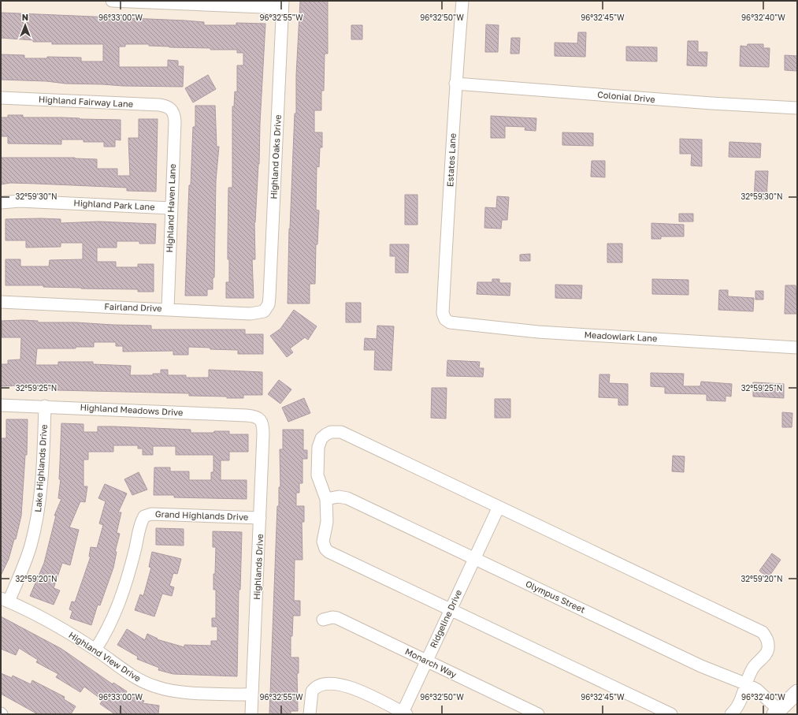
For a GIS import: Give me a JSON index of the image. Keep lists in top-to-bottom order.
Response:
{
  "streets": {
    "street": [
      "Colonial Drive",
      "Highland Fairway Lane",
      "Highland Oaks Drive",
      "Estates Lane",
      "Highland Park Lane",
      "Highland Haven Lane",
      "Fairland Drive",
      "Meadowlark Lane",
      "Highland Meadows Drive",
      "Lake Highlands Drive",
      "Grand Highlands Drive",
      "Highlands Drive",
      "Olympus Street",
      "Ridgeline Drive",
      "Highland View Drive",
      "Monarch Way"
    ]
  },
  "crossings": [
    ["Colonial Drive", "Estates Lane"],
    ["Highland Fairway Lane", "Highland Haven Lane"],
    ["Highland Oaks Drive", "Fairland Drive"],
    ["Estates Lane", "Meadowlark Lane"],
    ["Highland Park Lane", "Highland Haven Lane"],
    ["Highland Haven Lane", "Fairland Drive"],
    ["Highland Meadows Drive", "Lake Highlands Drive"],
    ["Highland Meadows Drive", "Highlands Drive"],
    ["Lake Highlands Drive", "Highland View Drive"],
    ["Grand Highlands Drive", "Highlands Drive"],
    ["Grand Highlands Drive", "Highland View Drive"],
    ["Highlands Drive", "Highland View Drive"],
    ["Olympus Street", "Ridgeline Drive"],
    ["Ridgeline Drive", "Monarch Way"]
  ],
  "north": "top",
  "coordinates": [
    "96°33'00\"W",
    "96°32'55\"W",
    "96°32'50\"W",
    "96°32'45\"W",
    "96°32'40\"W",
    "32°59'30\"N",
    "32°59'25\"N",
    "32°59'20\"N"
  ]
}
